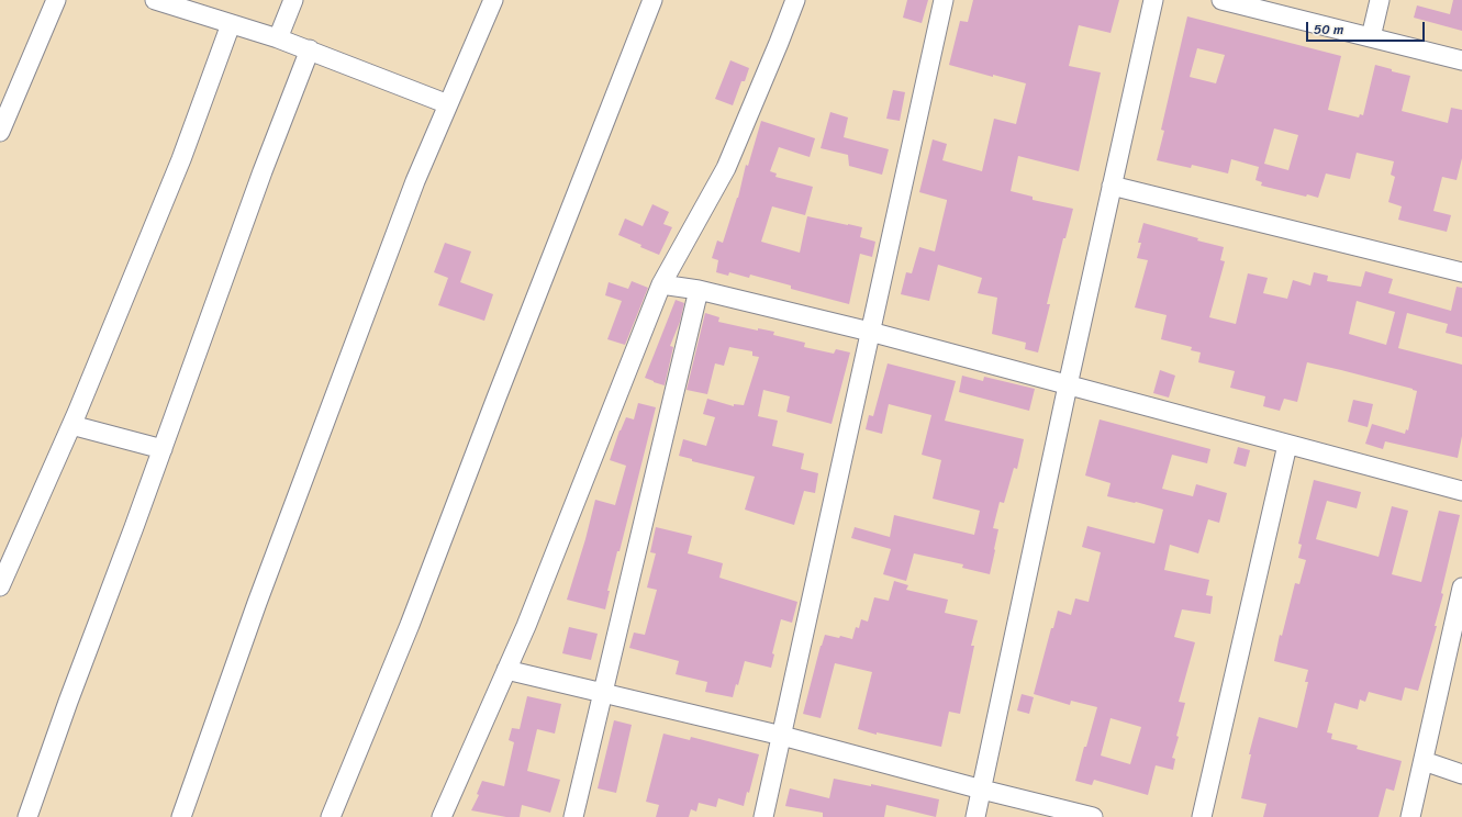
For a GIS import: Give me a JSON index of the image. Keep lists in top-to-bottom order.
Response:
{
  "scale_bar": "50 m"
}
